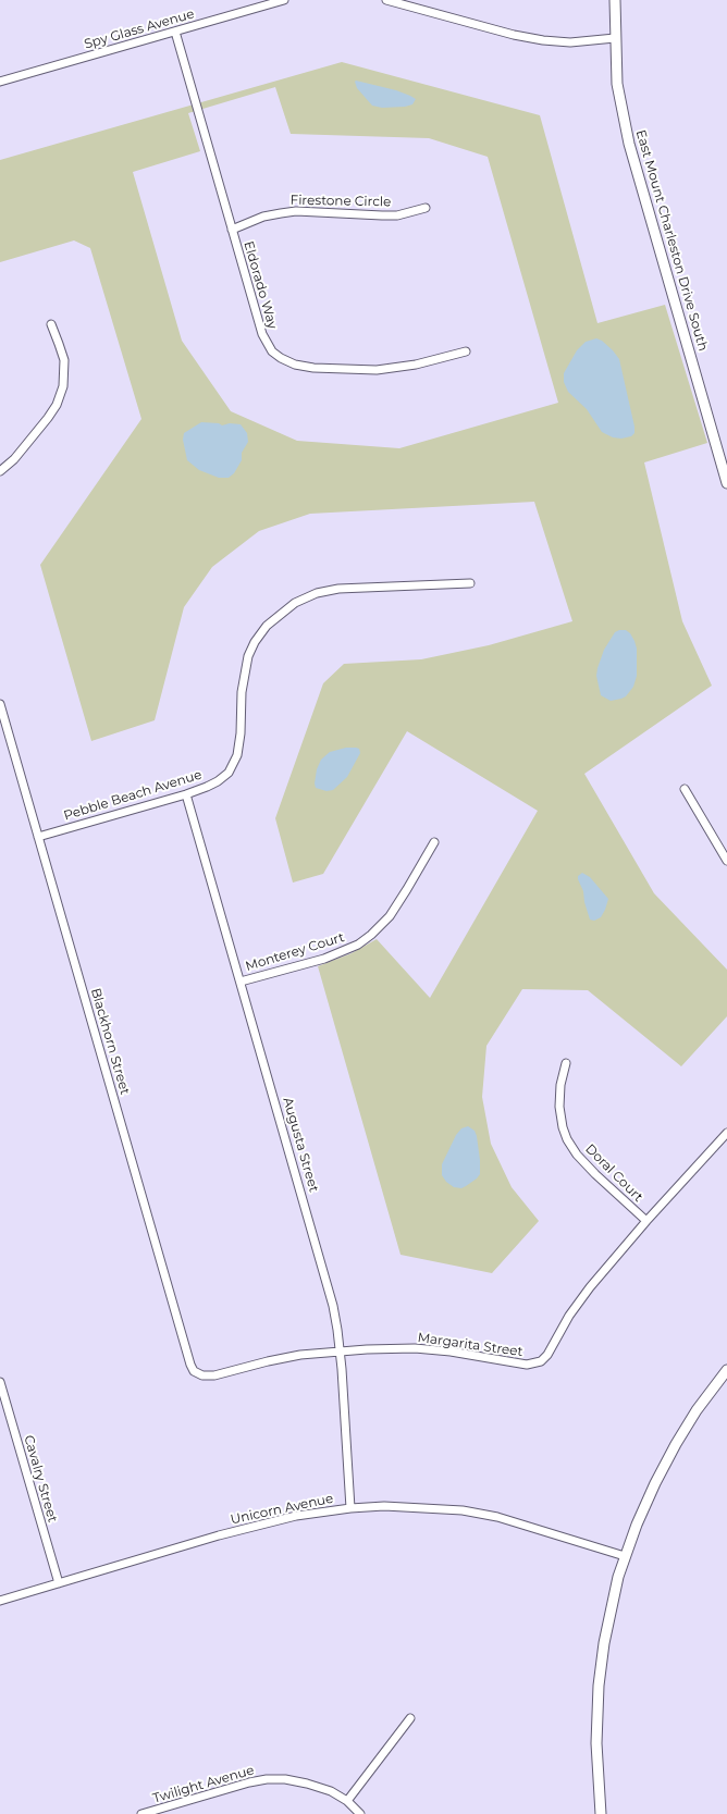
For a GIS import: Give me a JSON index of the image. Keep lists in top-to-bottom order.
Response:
{
  "streets": {
    "street": [
      "Spy Glass Avenue",
      "Firestone Circle",
      "East Mount Charleston Drive South",
      "Eldorado Way",
      "Pebble Beach Avenue",
      "Monterey Court",
      "Blackhorn Street",
      "Augusta Street",
      "Doral Court",
      "Margarita Street",
      "Cavalry Street",
      "Unicorn Avenue",
      "Twilight Avenue"
    ]
  },
  "crossings": [
    ["Spy Glass Avenue", "Eldorado Way"],
    ["Firestone Circle", "Eldorado Way"],
    ["Pebble Beach Avenue", "Blackhorn Street"],
    ["Pebble Beach Avenue", "Augusta Street"],
    ["Monterey Court", "Augusta Street"],
    ["Blackhorn Street", "Margarita Street"],
    ["Augusta Street", "Margarita Street"],
    ["Augusta Street", "Unicorn Avenue"],
    ["Doral Court", "Margarita Street"],
    ["Cavalry Street", "Unicorn Avenue"]
  ]
}
